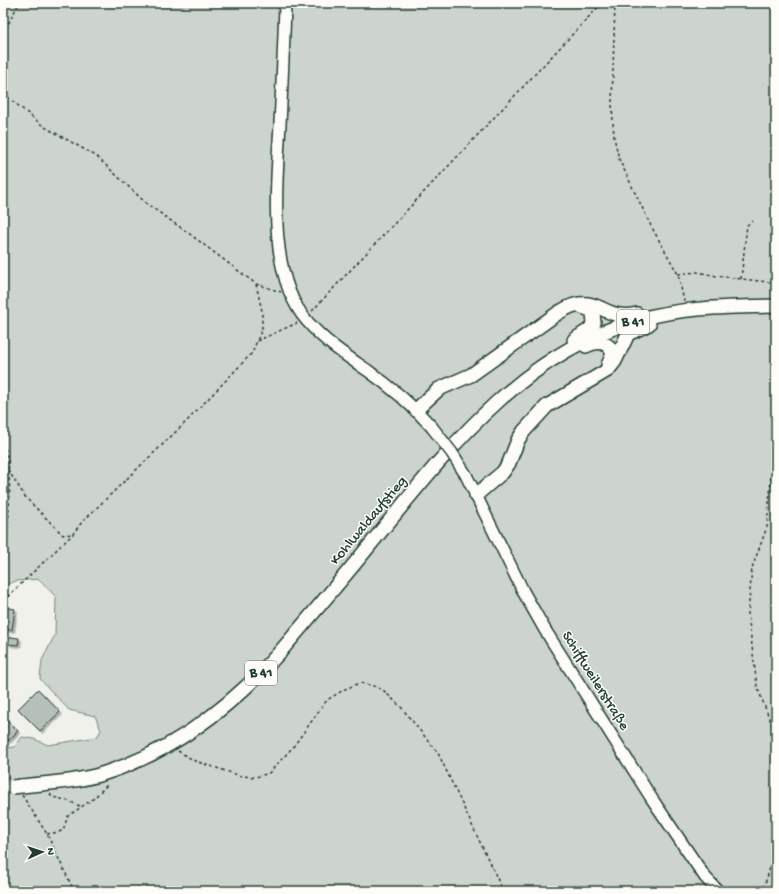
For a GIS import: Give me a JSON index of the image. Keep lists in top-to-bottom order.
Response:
{
  "streets": {
    "main road": ["B 41", "Kohlwaldaufstieg"],
    "street": ["Schiffweilerstraße"]
  },
  "north": "right"
}
